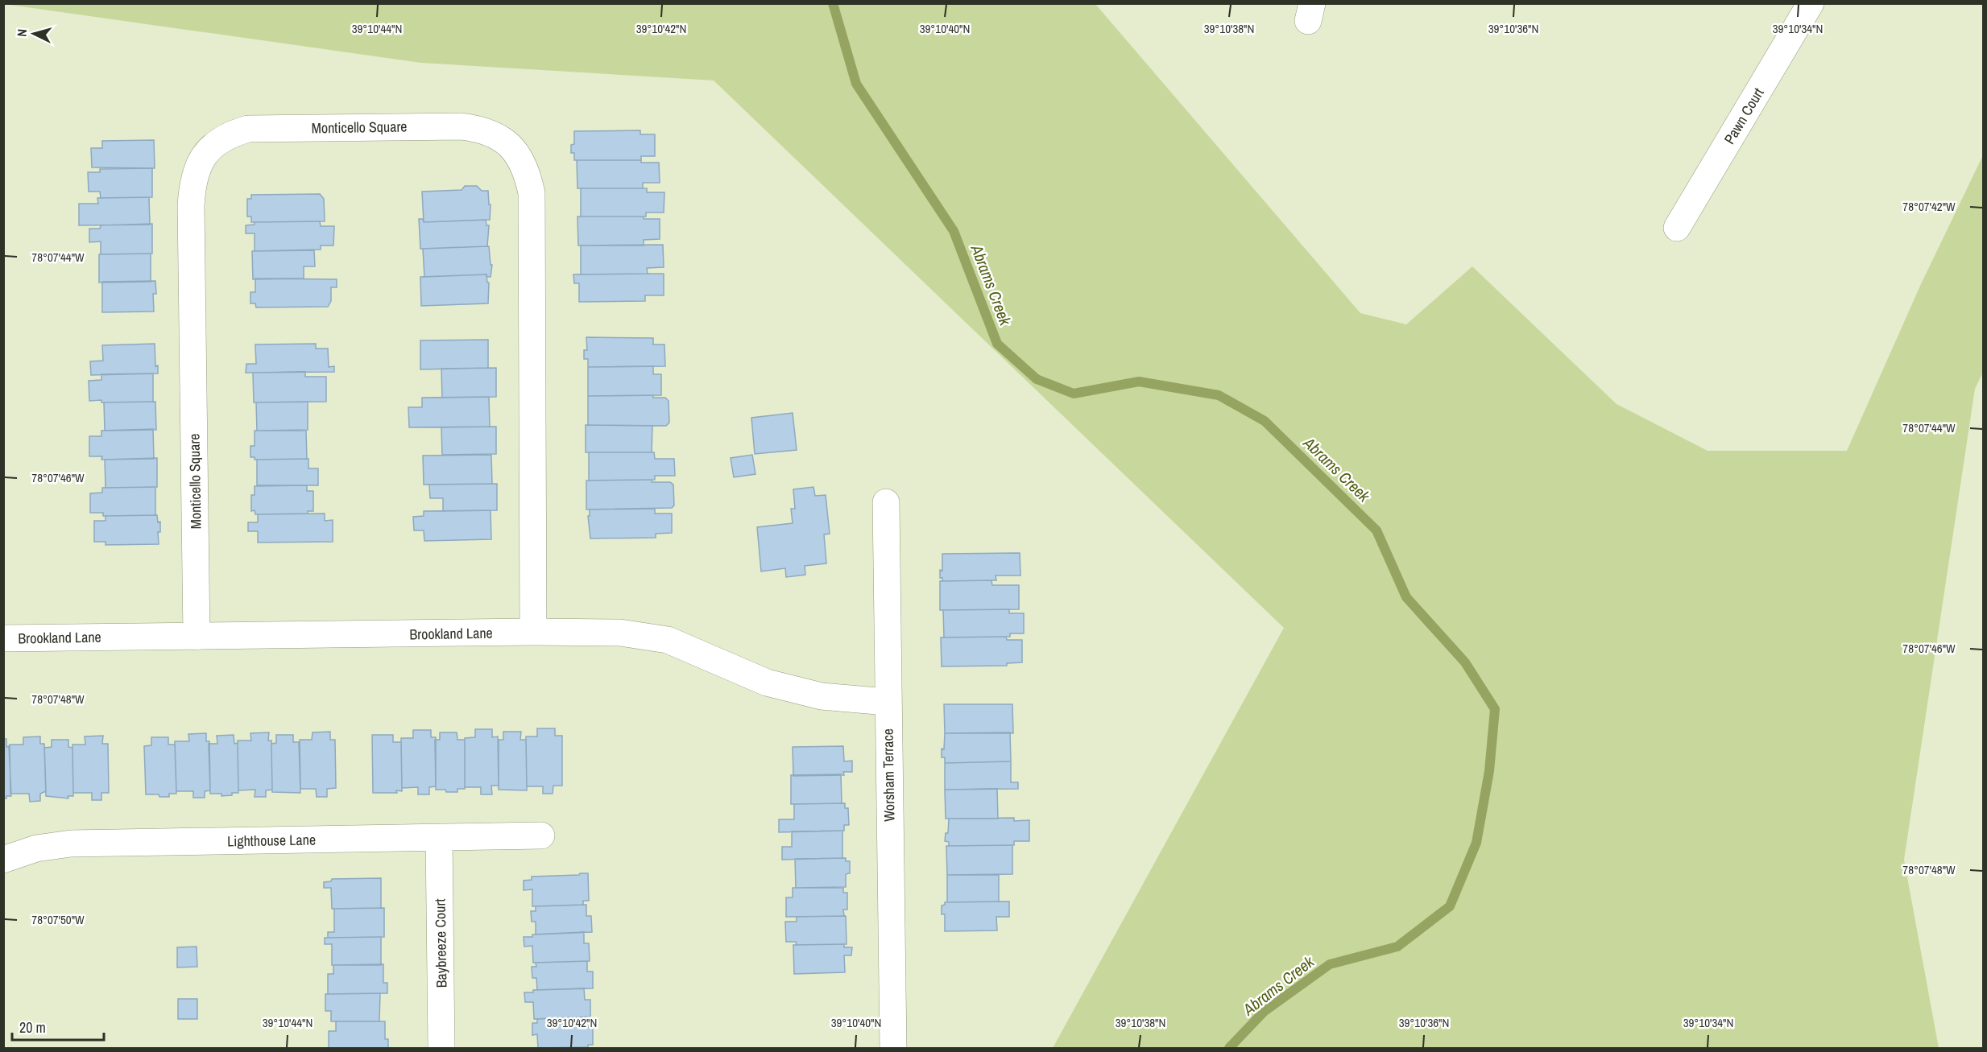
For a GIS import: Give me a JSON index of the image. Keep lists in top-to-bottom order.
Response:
{
  "streets": {
    "street": [
      "Pawn Court",
      "Monticello Square",
      "Brookland Lane",
      "Worsham Terrace",
      "Lighthouse Lane",
      "Baybreeze Court"
    ]
  },
  "crossings": [
    ["Monticello Square", "Brookland Lane"],
    ["Brookland Lane", "Worsham Terrace"],
    ["Lighthouse Lane", "Baybreeze Court"]
  ],
  "water": ["Abrams Creek"],
  "scale_bar": "20 m",
  "north": "left",
  "coordinates": [
    "39°10'44\"N",
    "39°10'42\"N",
    "39°10'40\"N",
    "39°10'38\"N",
    "39°10'36\"N",
    "39°10'34\"N",
    "78°07'42\"W",
    "78°07'44\"W",
    "78°07'46\"W",
    "78°07'48\"W",
    "78°07'50\"W"
  ]
}
